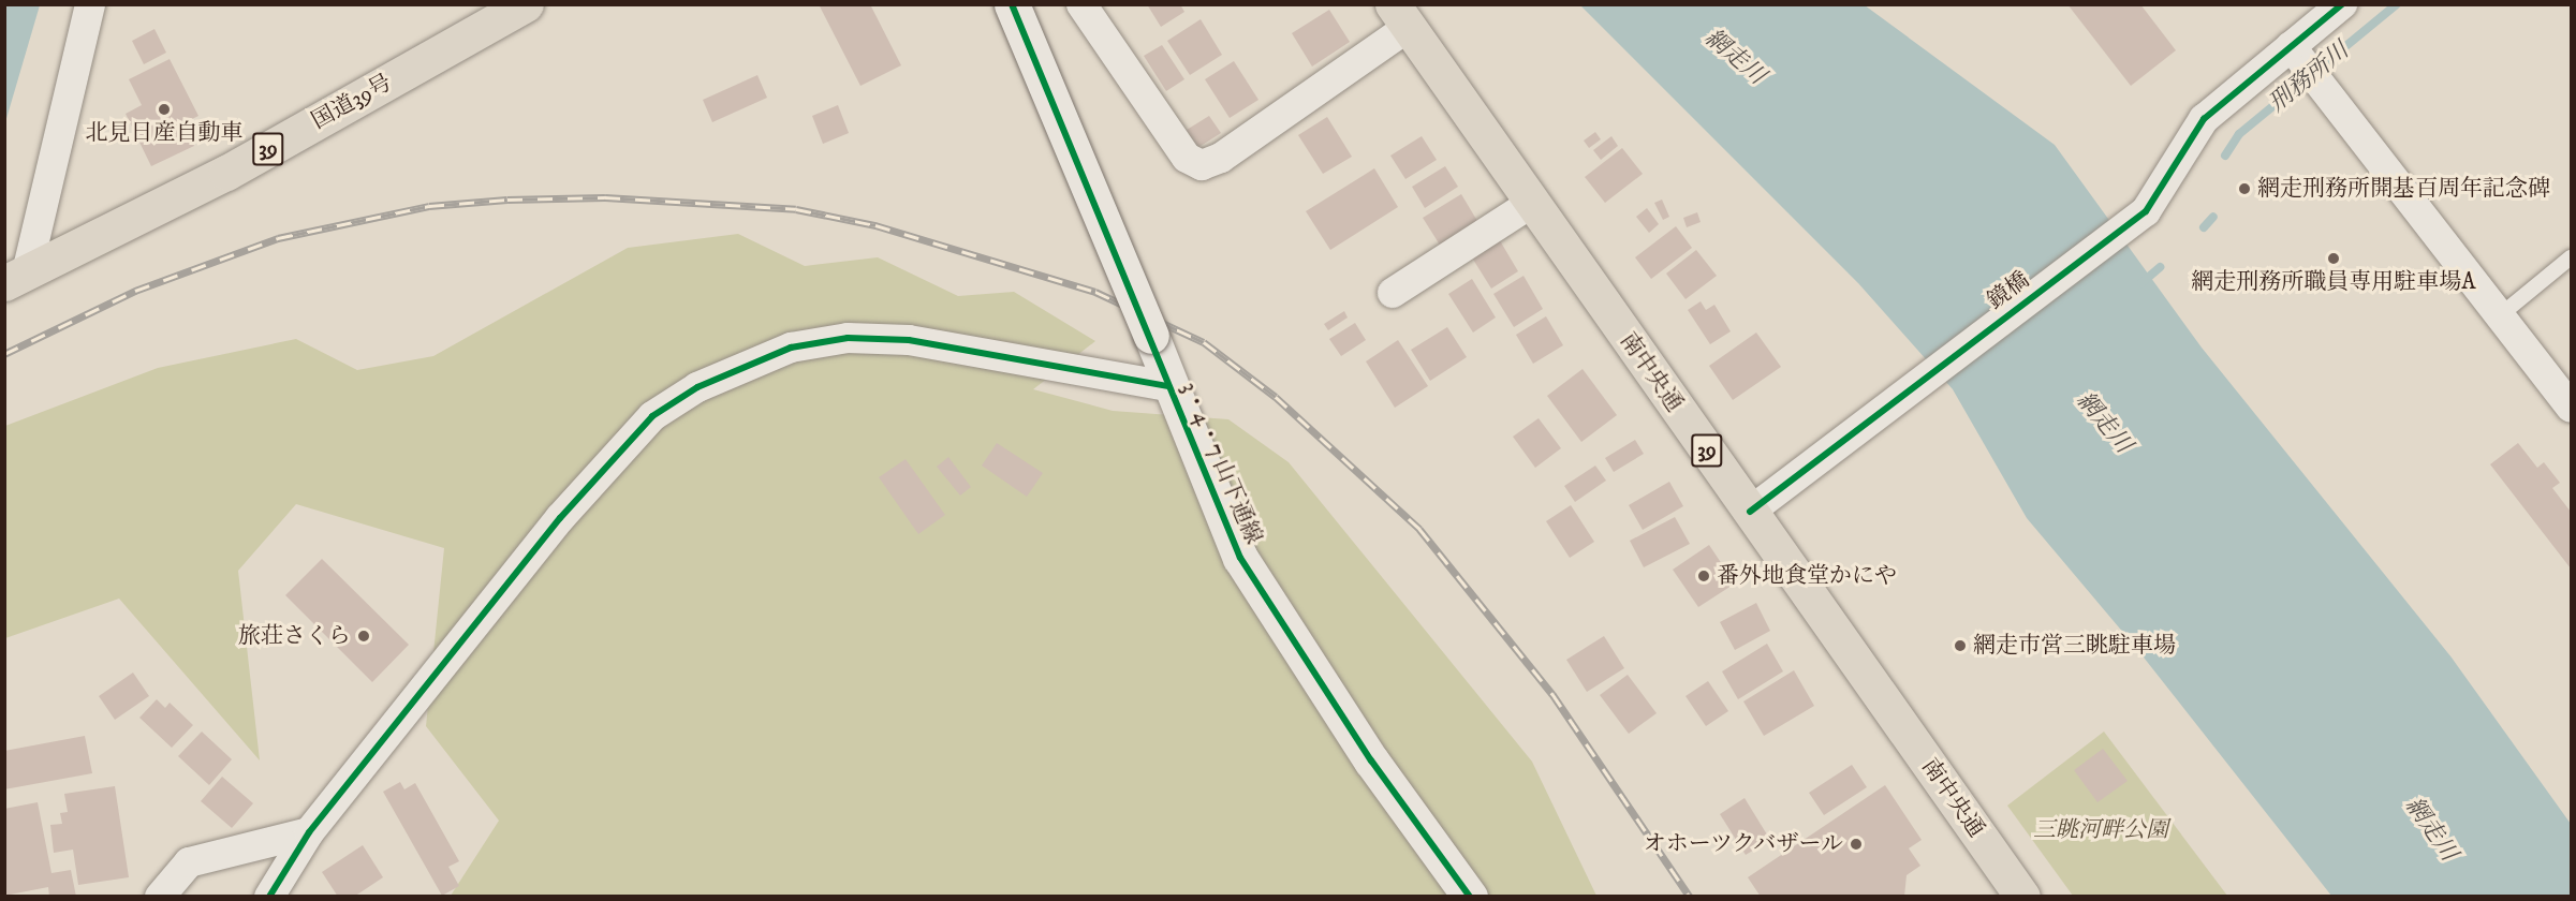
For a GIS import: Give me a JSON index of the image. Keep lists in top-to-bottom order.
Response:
{
  "streets": {
    "highway": ["国道39号", "39", "南中央通"],
    "street": ["鏡橋", "3・4・7 山下通線"]
  },
  "crossings": [
    ["鏡橋", "南中央通"]
  ],
  "water": ["網走川", "刑務所川"],
  "parks": ["三眺河畔公園"],
  "places": [
    "北見日産自動車",
    "網走刑務所開基百周年記念碑",
    "網走刑務所職員専用駐車場A",
    "番外地食堂かにや",
    "旅荘さくら",
    "網走市営三眺駐車場",
    "オホーツクバザール"
  ]
}
